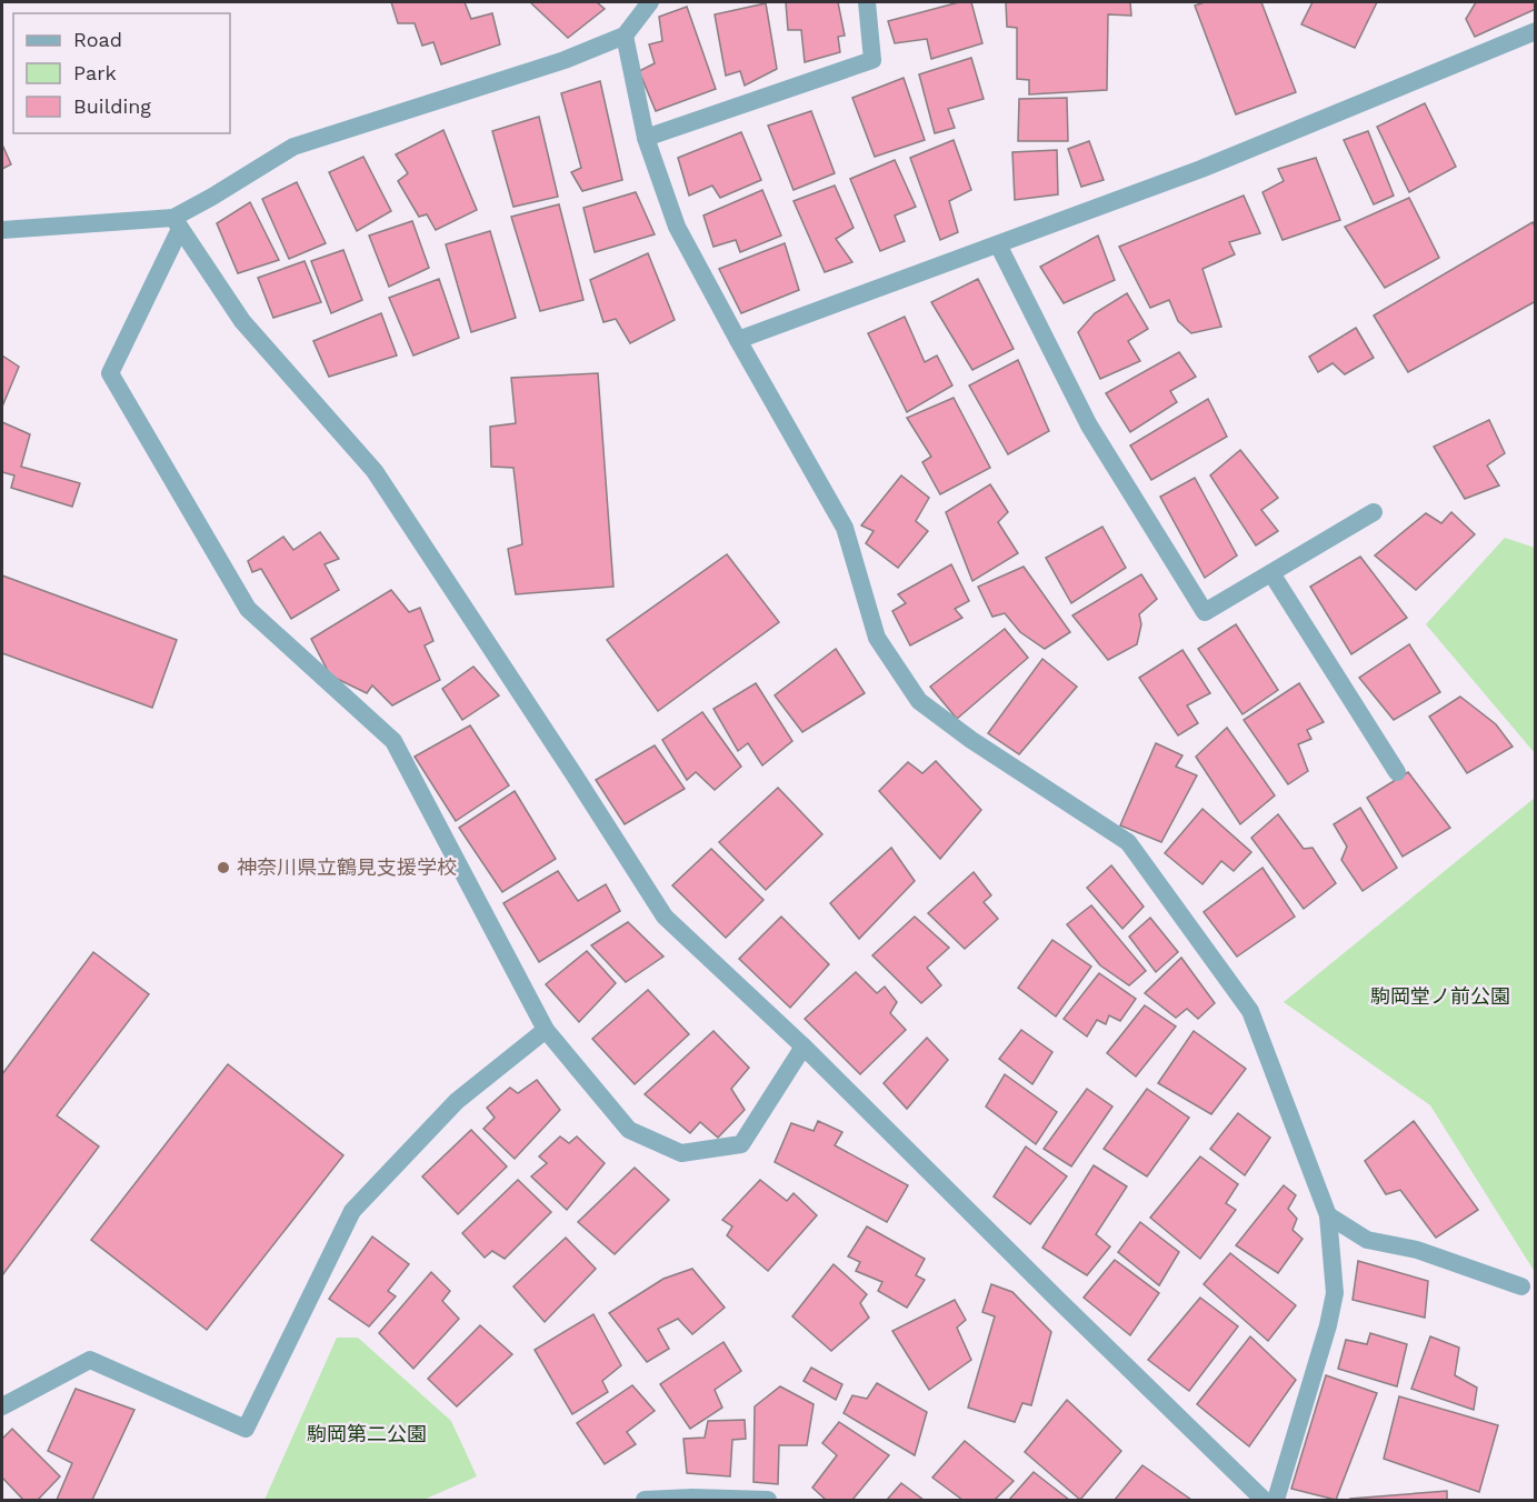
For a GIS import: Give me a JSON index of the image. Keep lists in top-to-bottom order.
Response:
{
  "parks": ["駒岡堂ノ前公園", "駒岡第二公園"],
  "places": ["神奈川県立鶴見支援学校"],
  "legend": ["Road", "Park", "Building"]
}
